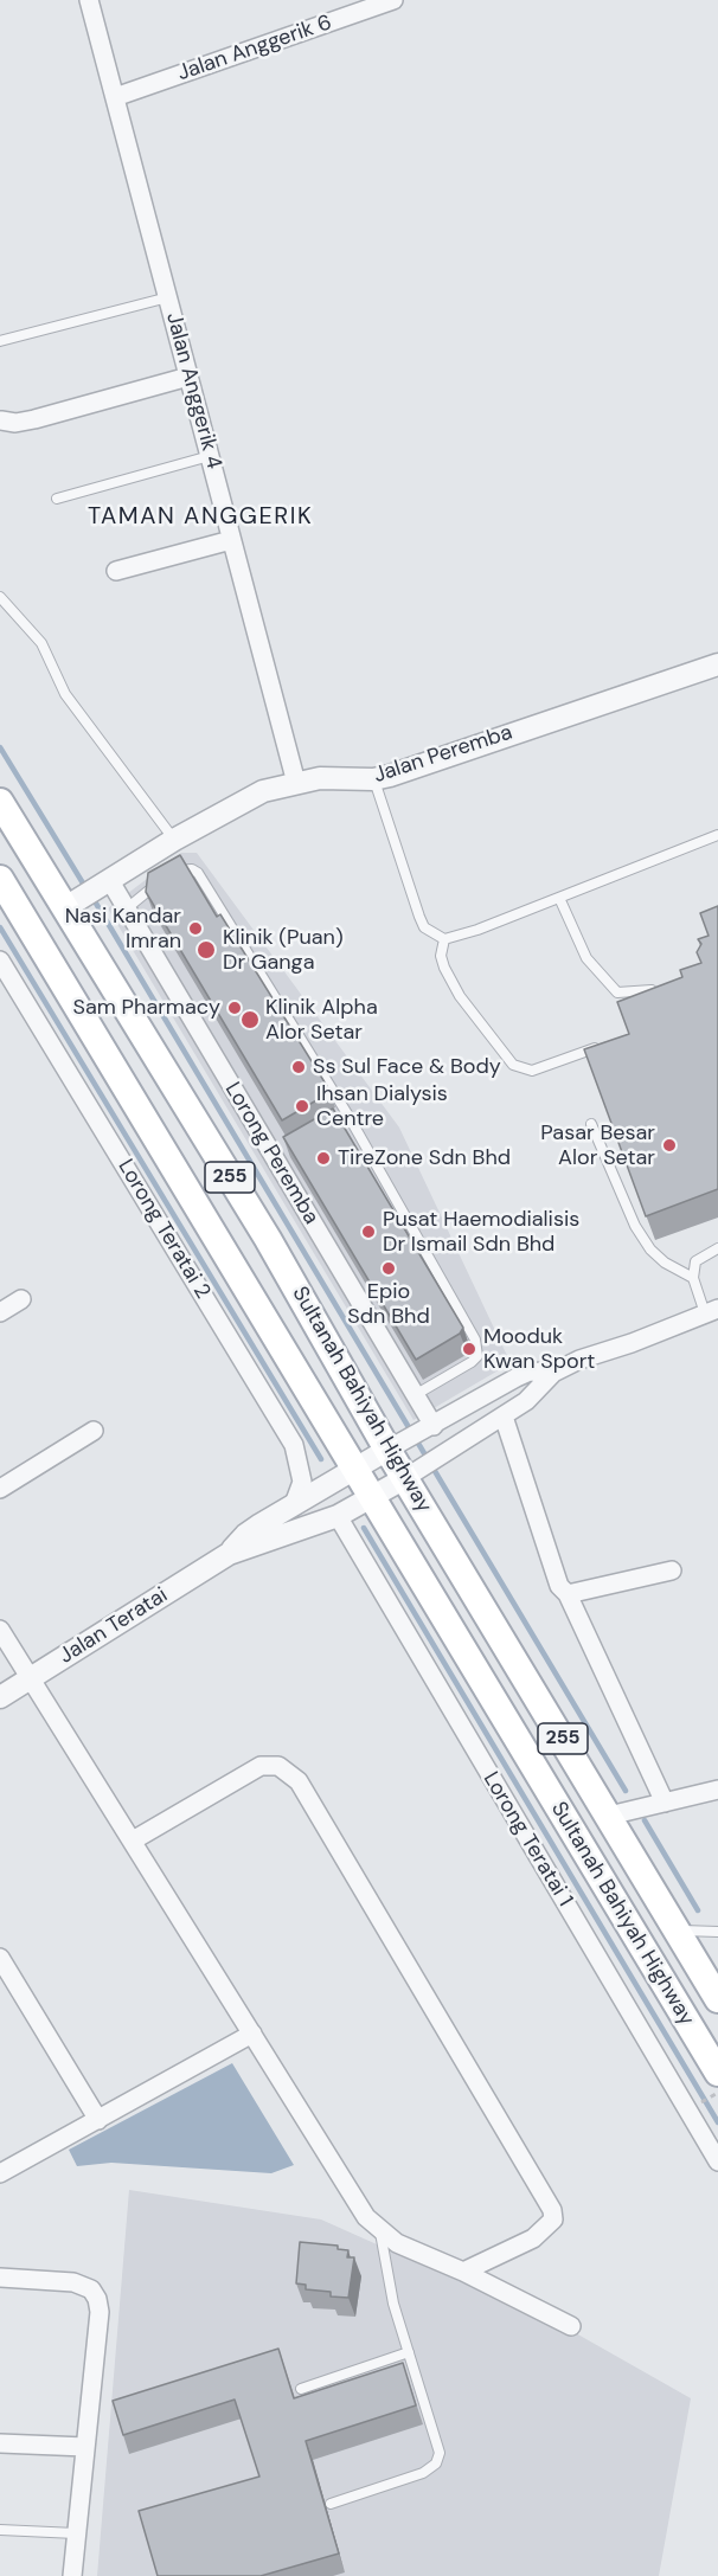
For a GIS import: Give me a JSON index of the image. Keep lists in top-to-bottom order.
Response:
{
  "streets": {
    "main road": ["255", "Sultanah Bahiyah Highway"],
    "street": [
      "Jalan Anggerik 6",
      "Jalan Anggerik 4",
      "Jalan Peremba",
      "Lorong Peremba",
      "Lorong Teratai 2",
      "Jalan Teratai",
      "Lorong Teratai 1"
    ]
  },
  "crossings": [
    ["Jalan Anggerik 6", "Jalan Anggerik 4"],
    ["Jalan Anggerik 4", "Jalan Peremba"],
    ["Jalan Peremba", "Lorong Peremba"],
    ["Jalan Peremba", "Sultanah Bahiyah Highway"],
    ["Lorong Teratai 2", "Jalan Teratai"],
    ["Sultanah Bahiyah Highway", "Jalan Teratai"],
    ["Jalan Teratai", "Lorong Teratai 1"]
  ],
  "districts": ["TAMAN ANGGERIK"],
  "places": [
    "Nasi Kandar Imran",
    "Klinik (Puan) Dr Ganga",
    "Sam Pharmacy",
    "Klinik Alpha Alor Setar",
    "Ss Sul Face & Body",
    "Ihsan Dialysis Centre",
    "Pasar Besar Alor Setar",
    "TireZone Sdn Bhd",
    "Pusat Haemodialisis Dr Ismail Sdn Bhd",
    "Epio Sdn Bhd",
    "Mooduk Kwan Sport"
  ]
}
